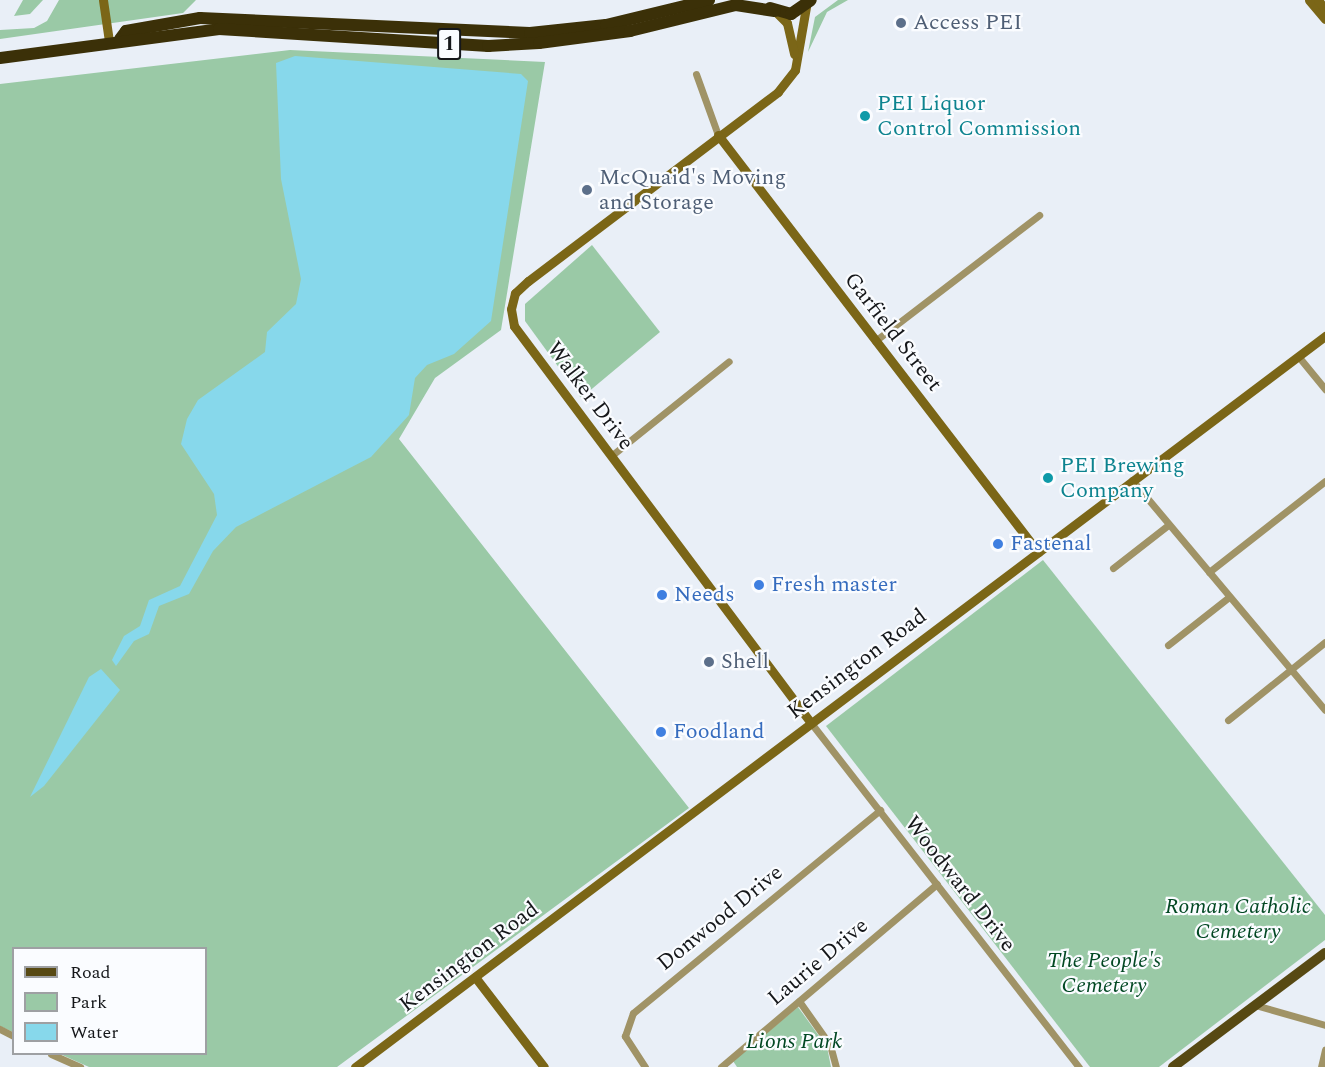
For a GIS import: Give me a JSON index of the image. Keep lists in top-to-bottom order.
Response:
{
  "streets": {
    "highway": ["1"],
    "street": [
      "Garfield Street",
      "Walker Drive",
      "Kensington Road",
      "Woodward Drive",
      "Donwood Drive",
      "Laurie Drive"
    ]
  },
  "crossings": [
    ["Garfield Street", "Walker Drive"],
    ["Garfield Street", "Kensington Road"],
    ["Walker Drive", "Kensington Road"],
    ["Walker Drive", "Woodward Drive"],
    ["Kensington Road", "Woodward Drive"],
    ["Woodward Drive", "Donwood Drive"],
    ["Woodward Drive", "Laurie Drive"]
  ],
  "parks": ["Roman Catholic Cemetery", "The People's Cemetery", "Lions Park"],
  "places": [
    "Access PEI",
    "PEI Liquor Control Commission",
    "McQuaid's Moving and Storage",
    "PEI Brewing Company",
    "Fastenal",
    "Fresh master",
    "Needs",
    "Shell",
    "Foodland"
  ],
  "legend": ["Road", "Park", "Water"]
}
